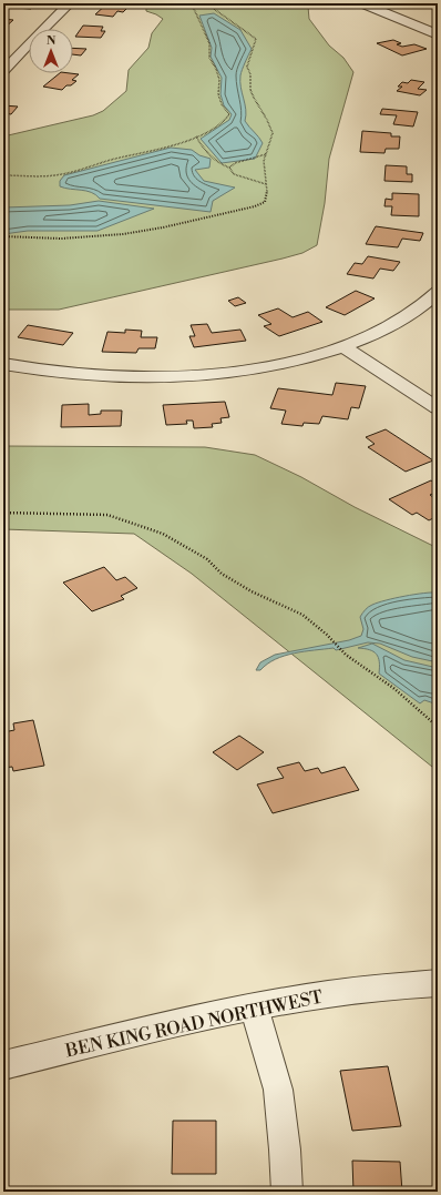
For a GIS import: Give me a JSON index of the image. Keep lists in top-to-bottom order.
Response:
{
  "streets": {
    "street": ["BEN KING ROAD NORTHWEST"]
  },
  "north": "top"
}
